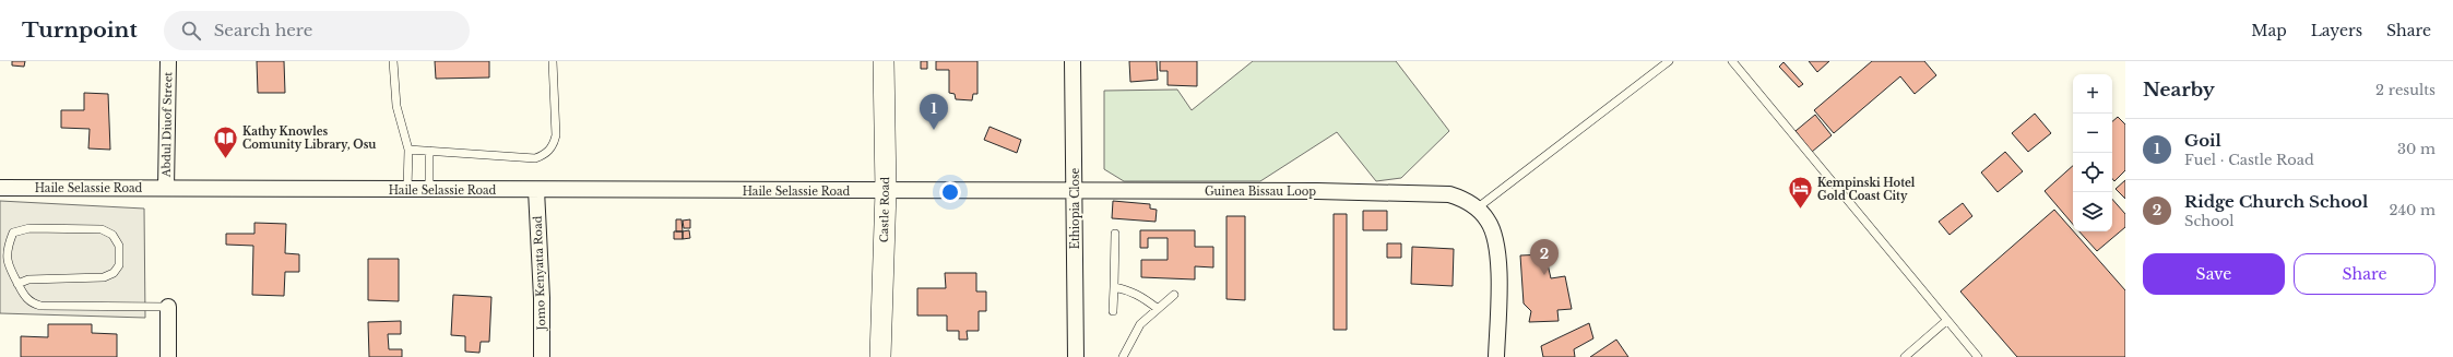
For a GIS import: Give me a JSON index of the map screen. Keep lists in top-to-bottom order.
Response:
{
  "streets": {
    "main road": ["Castle Road"],
    "street": [
      "Abdul Diuof Street",
      "Haile Selassie Road",
      "Guinea Bissau Loop",
      "Ethiopia Close",
      "Jomo Kenyatta Road"
    ]
  },
  "crossings": [
    ["Abdul Diuof Street", "Haile Selassie Road"],
    ["Haile Selassie Road", "Guinea Bissau Loop"],
    ["Haile Selassie Road", "Castle Road"],
    ["Haile Selassie Road", "Jomo Kenyatta Road"],
    ["Guinea Bissau Loop", "Ethiopia Close"],
    ["Guinea Bissau Loop", "Castle Road"]
  ],
  "places": {
    "library": ["Kathy Knowles Comunity Library, Osu"],
    "hotel": ["Kempinski Hotel Gold Coast City"]
  },
  "page": {
    "header": "Turnpoint",
    "search": "Search here",
    "nav": ["Map", "Layers", "Share"],
    "heading": ["Nearby", "2 results"],
    "map_buttons": ["+", "−"],
    "pins": ["1", "2"],
    "list": [
      {
        "mark": "1",
        "name": "Goil",
        "note": "Fuel · Castle Road",
        "value": "30 m"
      },
      {
        "mark": "2",
        "name": "Ridge Church School",
        "note": "School",
        "value": "240 m"
      }
    ],
    "buttons": ["Save", "Share"]
  }
}
